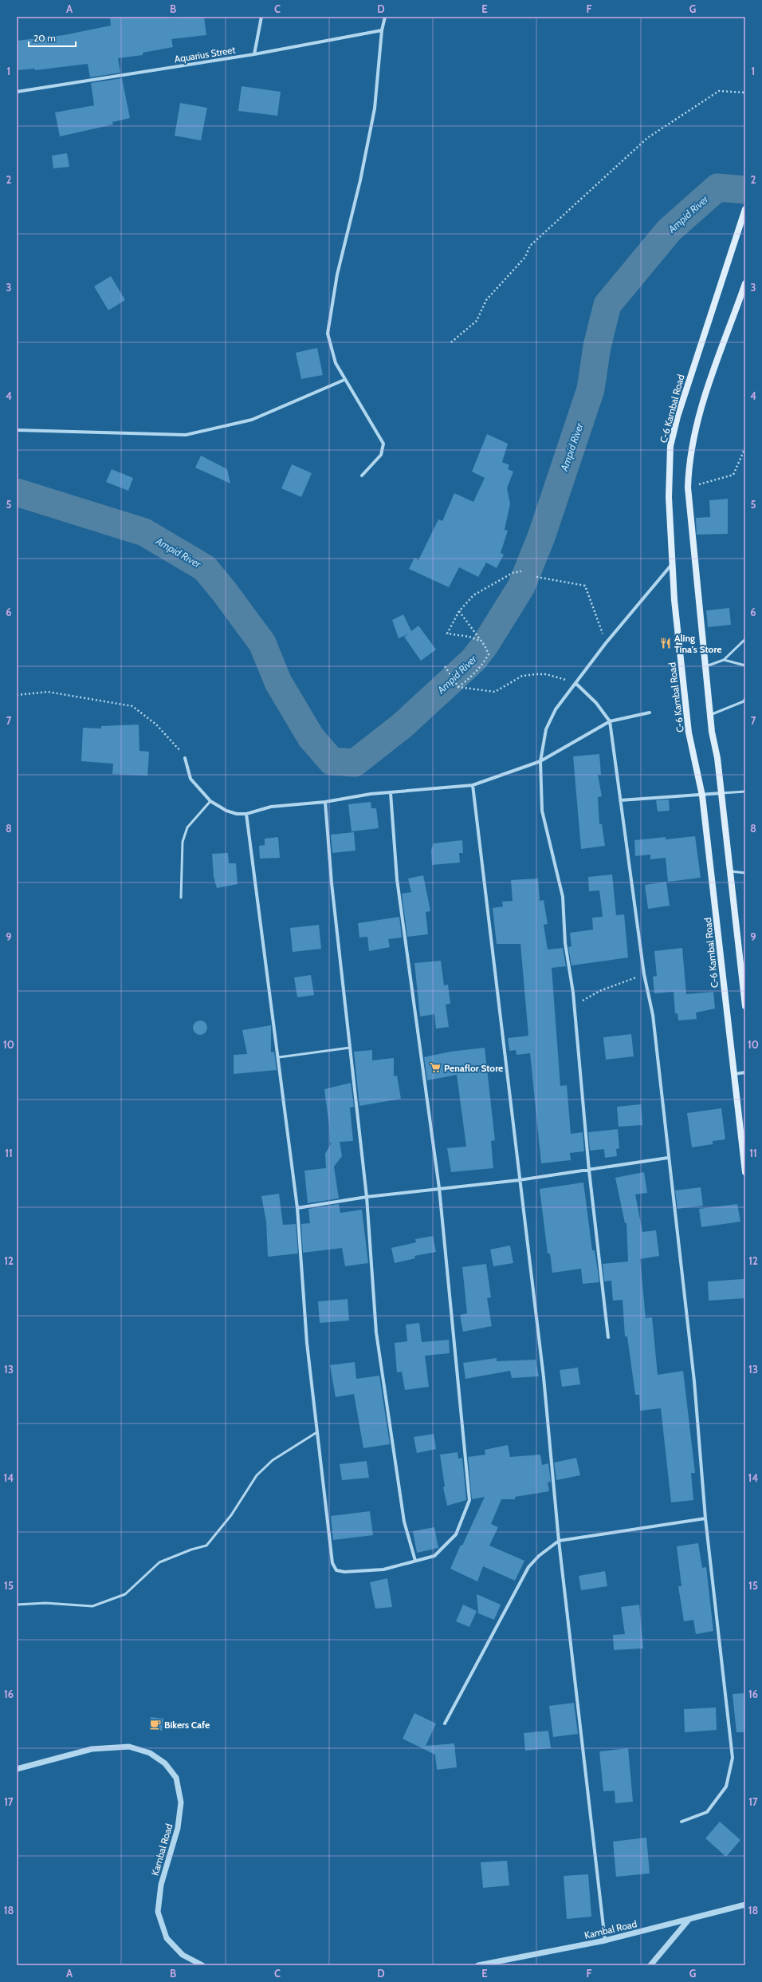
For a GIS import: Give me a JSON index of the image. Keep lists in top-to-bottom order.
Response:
{
  "streets": {
    "main road": ["C-6 Kambal Road"],
    "street": ["Aquarius Street", "Kambal Road"]
  },
  "water": ["Ampid River"],
  "places": {
    "restaurant": ["Aling Tina's Store"],
    "supermarket": ["Penaflor Store"],
    "cafe": ["Bikers Cafe"]
  },
  "scale_bar": "20 m",
  "grid": {
    "columns": [
      "A",
      "B",
      "C",
      "D",
      "E",
      "F",
      "G"
    ],
    "rows": [
      "1",
      "2",
      "3",
      "4",
      "5",
      "6",
      "7",
      "8",
      "9",
      "10",
      "11",
      "12",
      "13",
      "14",
      "15",
      "16",
      "17",
      "18"
    ]
  }
}
